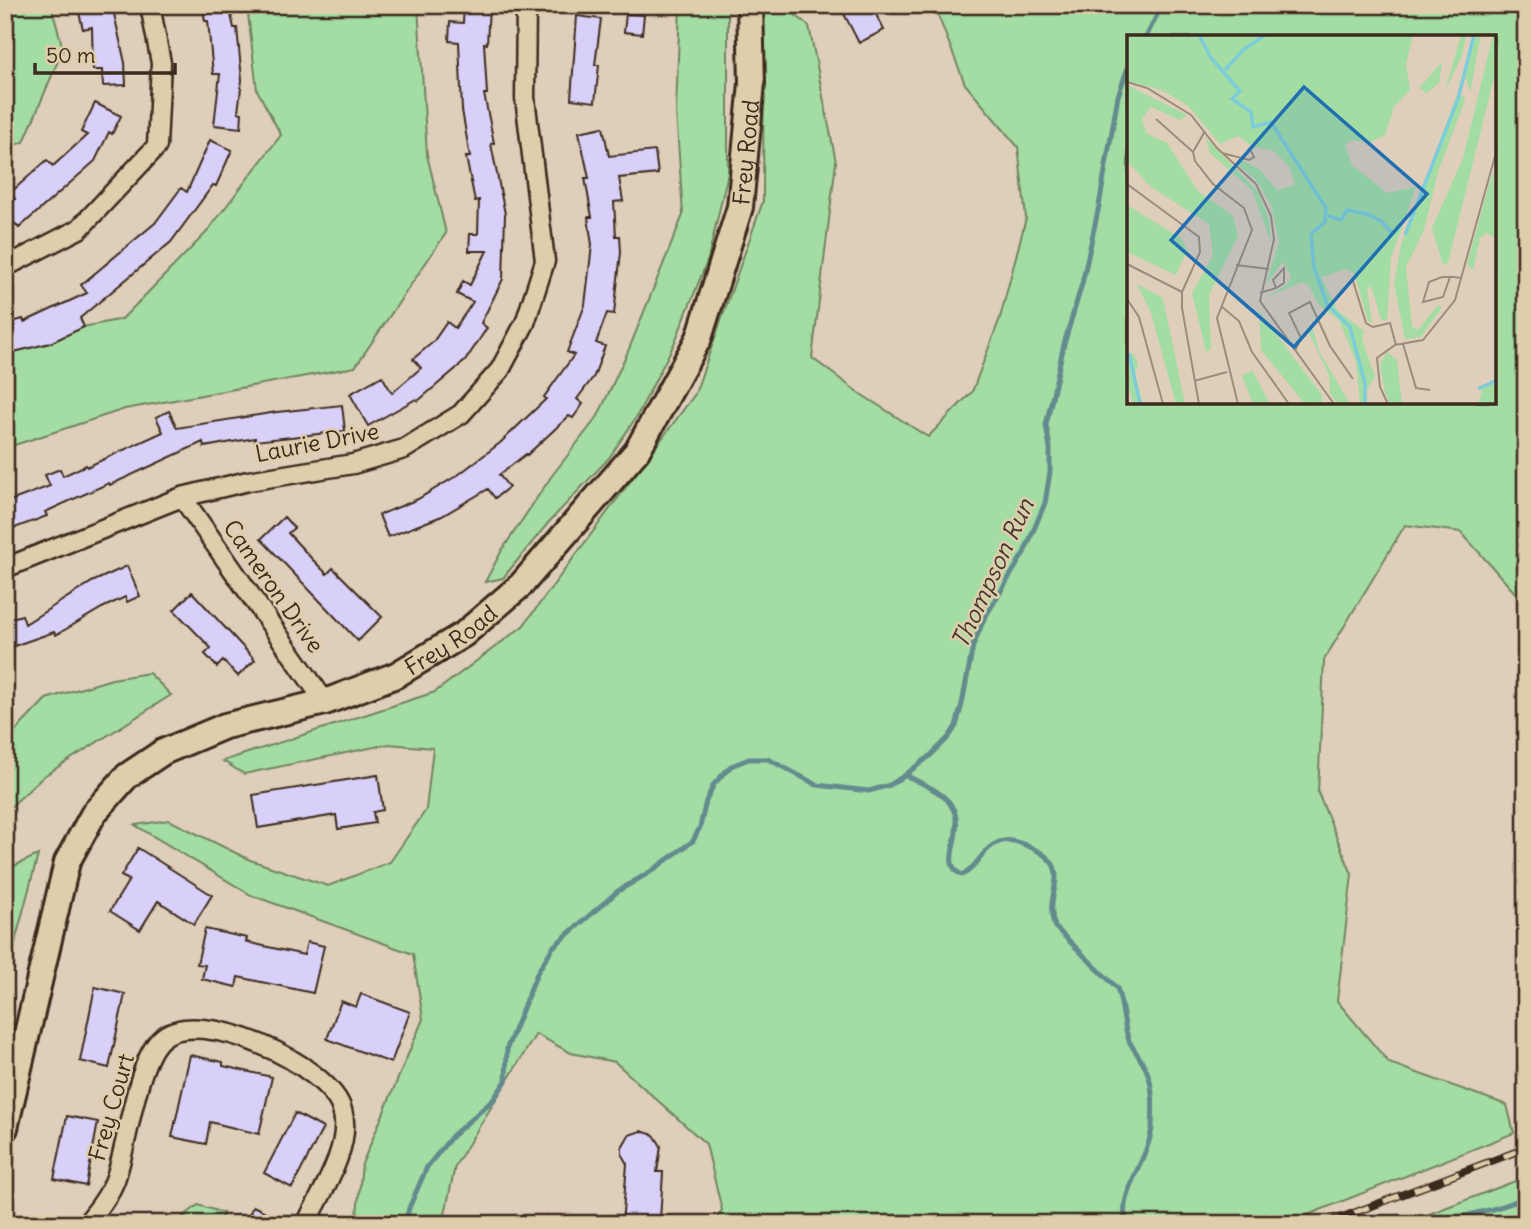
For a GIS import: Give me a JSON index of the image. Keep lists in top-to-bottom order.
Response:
{
  "streets": {
    "street": [
      "Frey Road",
      "Laurie Drive",
      "Cameron Drive",
      "Frey Court"
    ]
  },
  "crossings": [
    ["Frey Road", "Cameron Drive"],
    ["Laurie Drive", "Cameron Drive"]
  ],
  "water": ["Thompson Run"],
  "scale_bar": "50 m"
}
